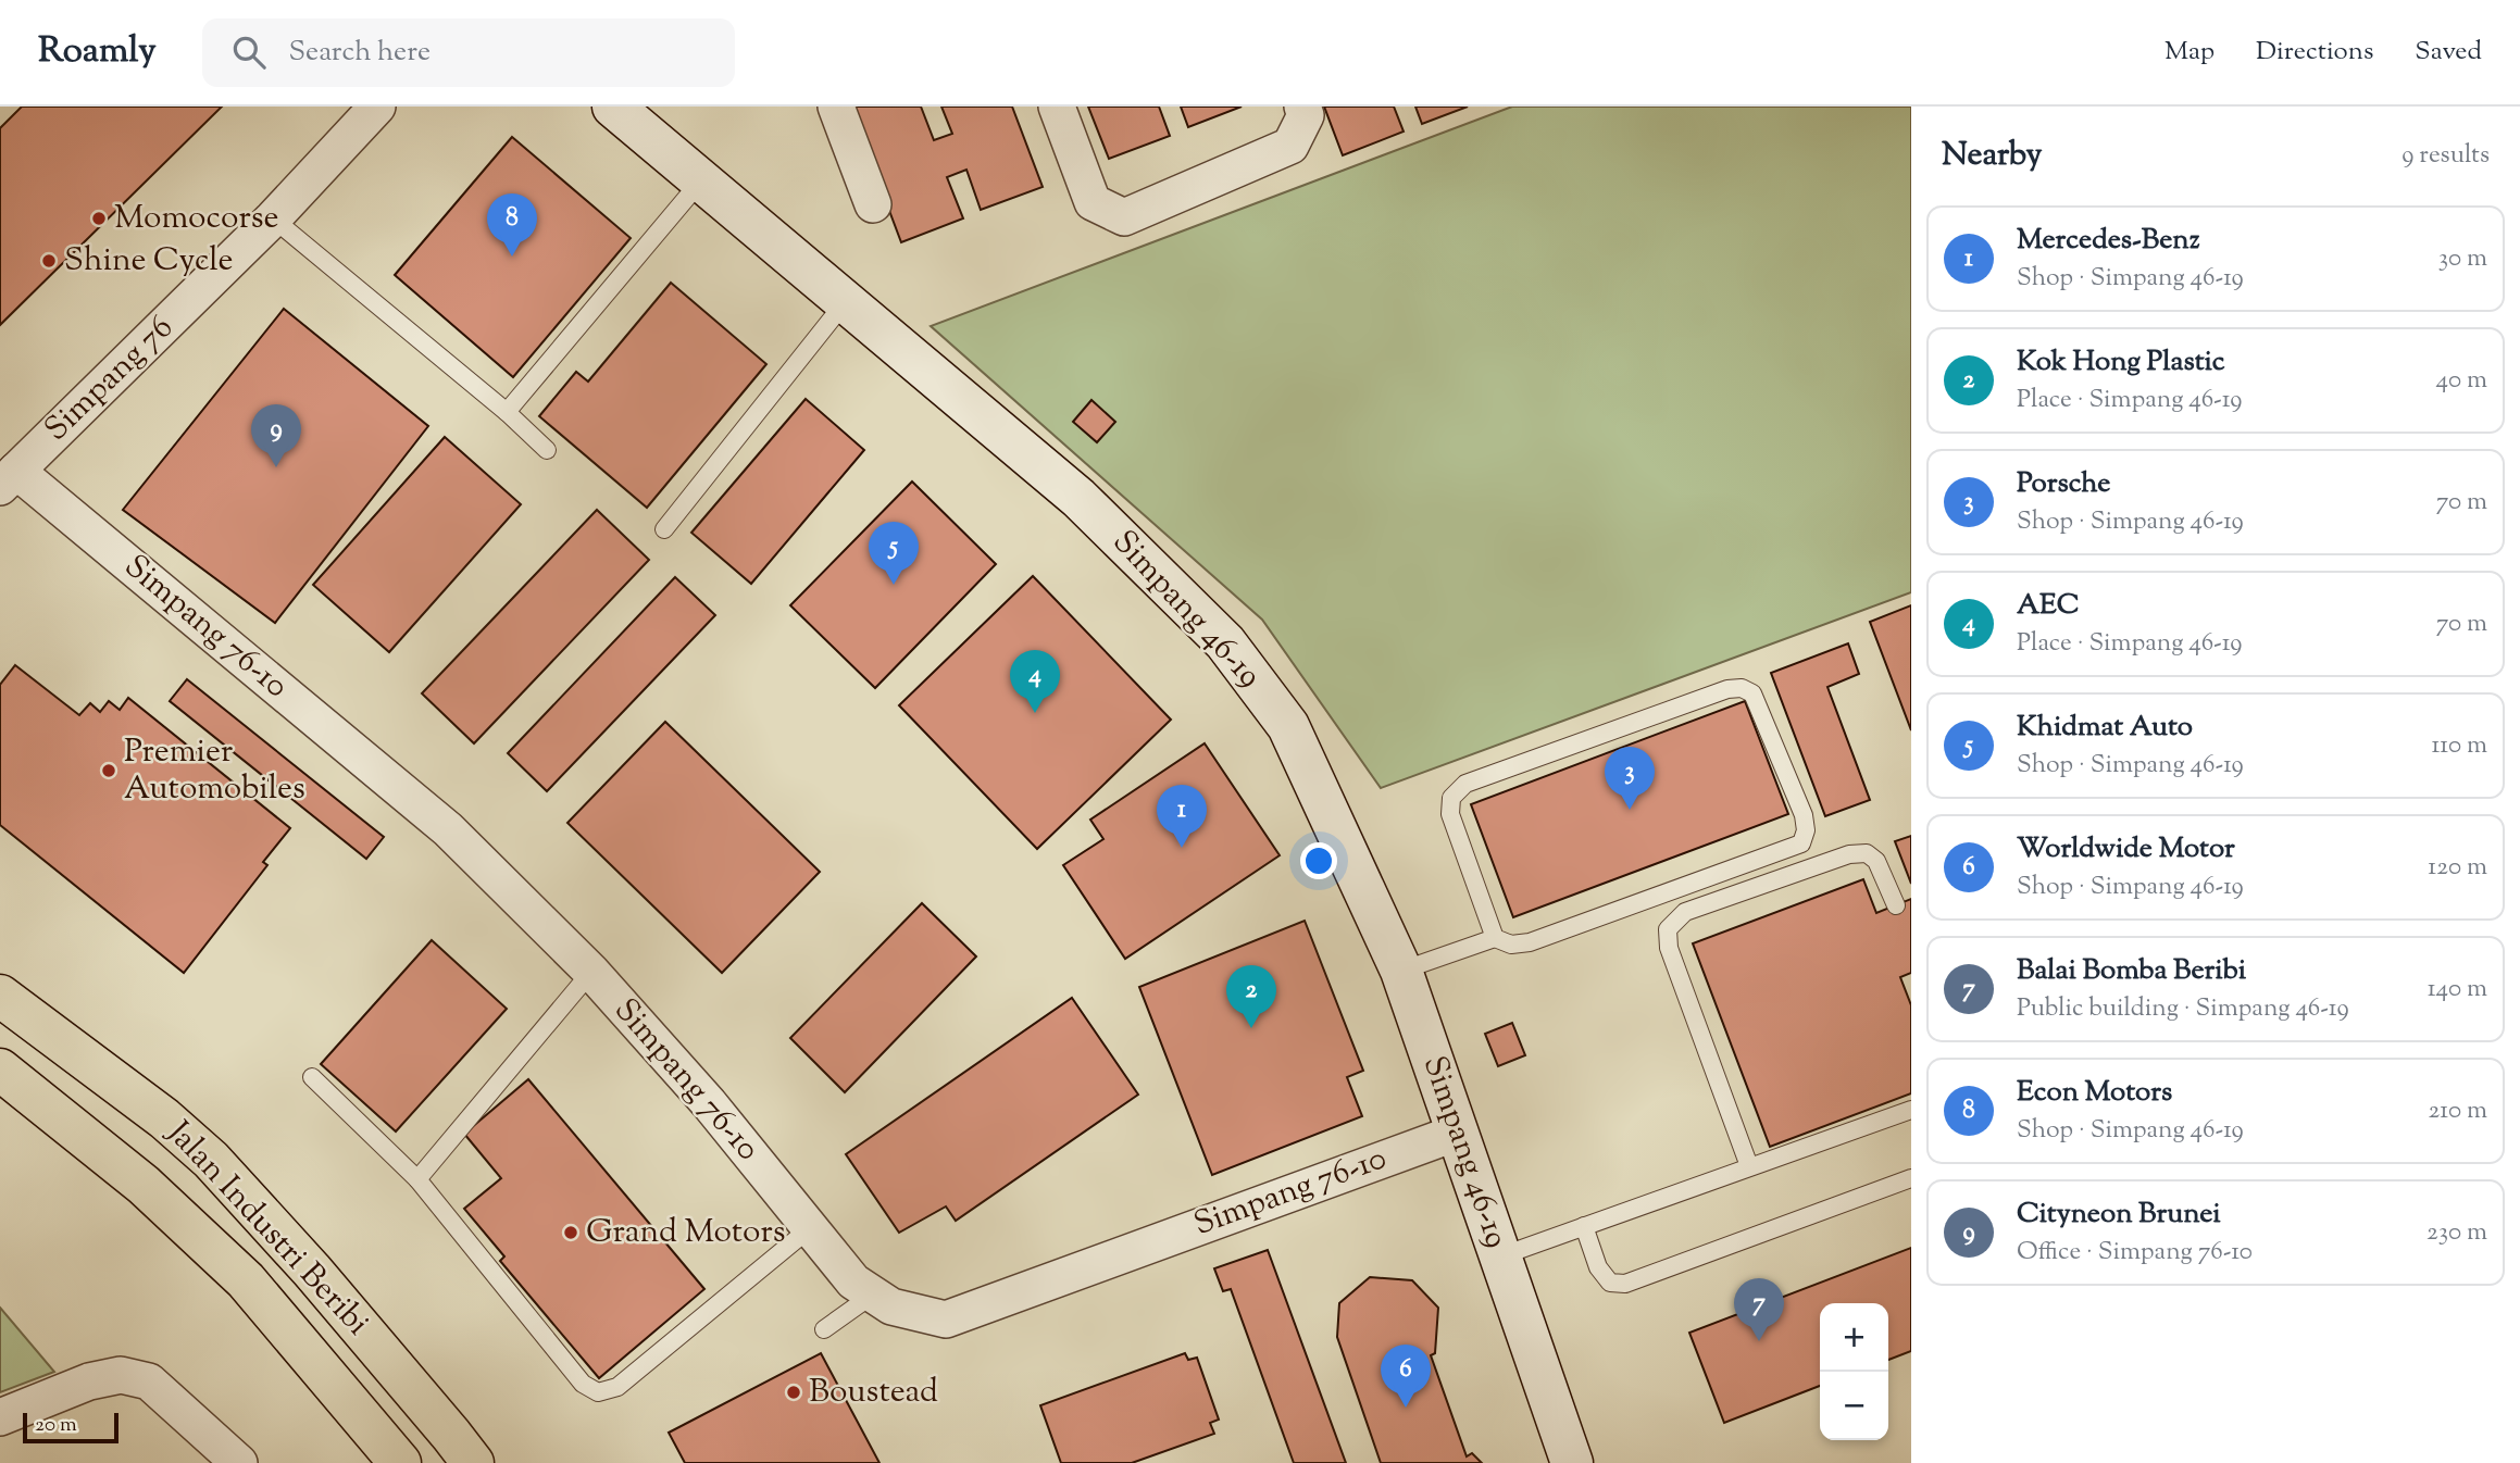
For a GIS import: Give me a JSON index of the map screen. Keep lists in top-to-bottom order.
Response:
{
  "streets": {
    "main road": ["Jalan Industri Beribi"],
    "street": ["Simpang 76", "Simpang 46-19", "Simpang 76-10"]
  },
  "crossings": [
    ["Simpang 76", "Simpang 76-10"],
    ["Simpang 46-19", "Simpang 76-10"]
  ],
  "places": [
    "Momocorse",
    "Shine Cycle",
    "Premier Automobiles",
    "Grand Motors",
    "Boustead"
  ],
  "scale_bar": "20 m",
  "page": {
    "header": "Roamly",
    "search": "Search here",
    "nav": ["Map", "Directions", "Saved"],
    "heading": ["Nearby", "9 results"],
    "pins": [
      "8",
      "9",
      "5",
      "4",
      "3",
      "1",
      "2",
      "7",
      "6"
    ],
    "list": [
      {
        "mark": "1",
        "name": "Mercedes-Benz",
        "note": "Shop · Simpang 46-19",
        "value": "30 m"
      },
      {
        "mark": "2",
        "name": "Kok Hong Plastic",
        "note": "Place · Simpang 46-19",
        "value": "40 m"
      },
      {
        "mark": "3",
        "name": "Porsche",
        "note": "Shop · Simpang 46-19",
        "value": "70 m"
      },
      {
        "mark": "4",
        "name": "AEC",
        "note": "Place · Simpang 46-19",
        "value": "70 m"
      },
      {
        "mark": "5",
        "name": "Khidmat Auto",
        "note": "Shop · Simpang 46-19",
        "value": "110 m"
      },
      {
        "mark": "6",
        "name": "Worldwide Motor",
        "note": "Shop · Simpang 46-19",
        "value": "120 m"
      },
      {
        "mark": "7",
        "name": "Balai Bomba Beribi",
        "note": "Public building · Simpang 46-19",
        "value": "140 m"
      },
      {
        "mark": "8",
        "name": "Econ Motors",
        "note": "Shop · Simpang 46-19",
        "value": "210 m"
      },
      {
        "mark": "9",
        "name": "Cityneon Brunei",
        "note": "Office · Simpang 76-10",
        "value": "230 m"
      }
    ],
    "map_buttons": ["+", "−"],
    "scale": "20 m"
  }
}
